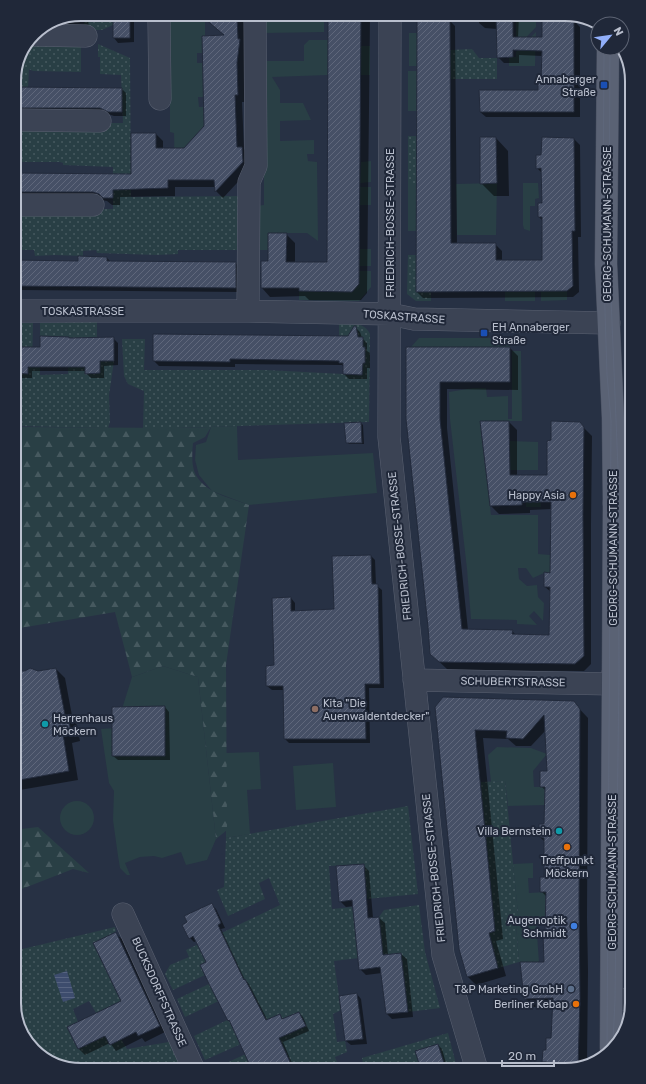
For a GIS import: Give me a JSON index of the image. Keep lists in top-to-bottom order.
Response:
{
  "streets": {
    "main road": ["GEORG-SCHUMANN-STRASSE"],
    "street": [
      "FRIEDRICH-BOSSE-STRASSE",
      "TOSKASTRASSE",
      "SCHUBERTSTRASSE",
      "BUCKSDORFFSTRASSE"
    ]
  },
  "crossings": [
    ["FRIEDRICH-BOSSE-STRASSE", "TOSKASTRASSE"],
    ["FRIEDRICH-BOSSE-STRASSE", "SCHUBERTSTRASSE"],
    ["GEORG-SCHUMANN-STRASSE", "TOSKASTRASSE"],
    ["GEORG-SCHUMANN-STRASSE", "SCHUBERTSTRASSE"]
  ],
  "places": {
    "transit": ["Annaberger Straße", "EH Annaberger Straße"],
    "other": [
      "Happy Asia",
      "Kita \"Die Auenwaldentdecker\"",
      "Herrenhaus Möckern",
      "Villa Bernstein",
      "Treffpunkt Möckern",
      "Augenoptik Schmidt",
      "T&P Marketing GmbH",
      "Berliner Kebap"
    ]
  },
  "scale_bar": "20 m",
  "north": "top right"
}
